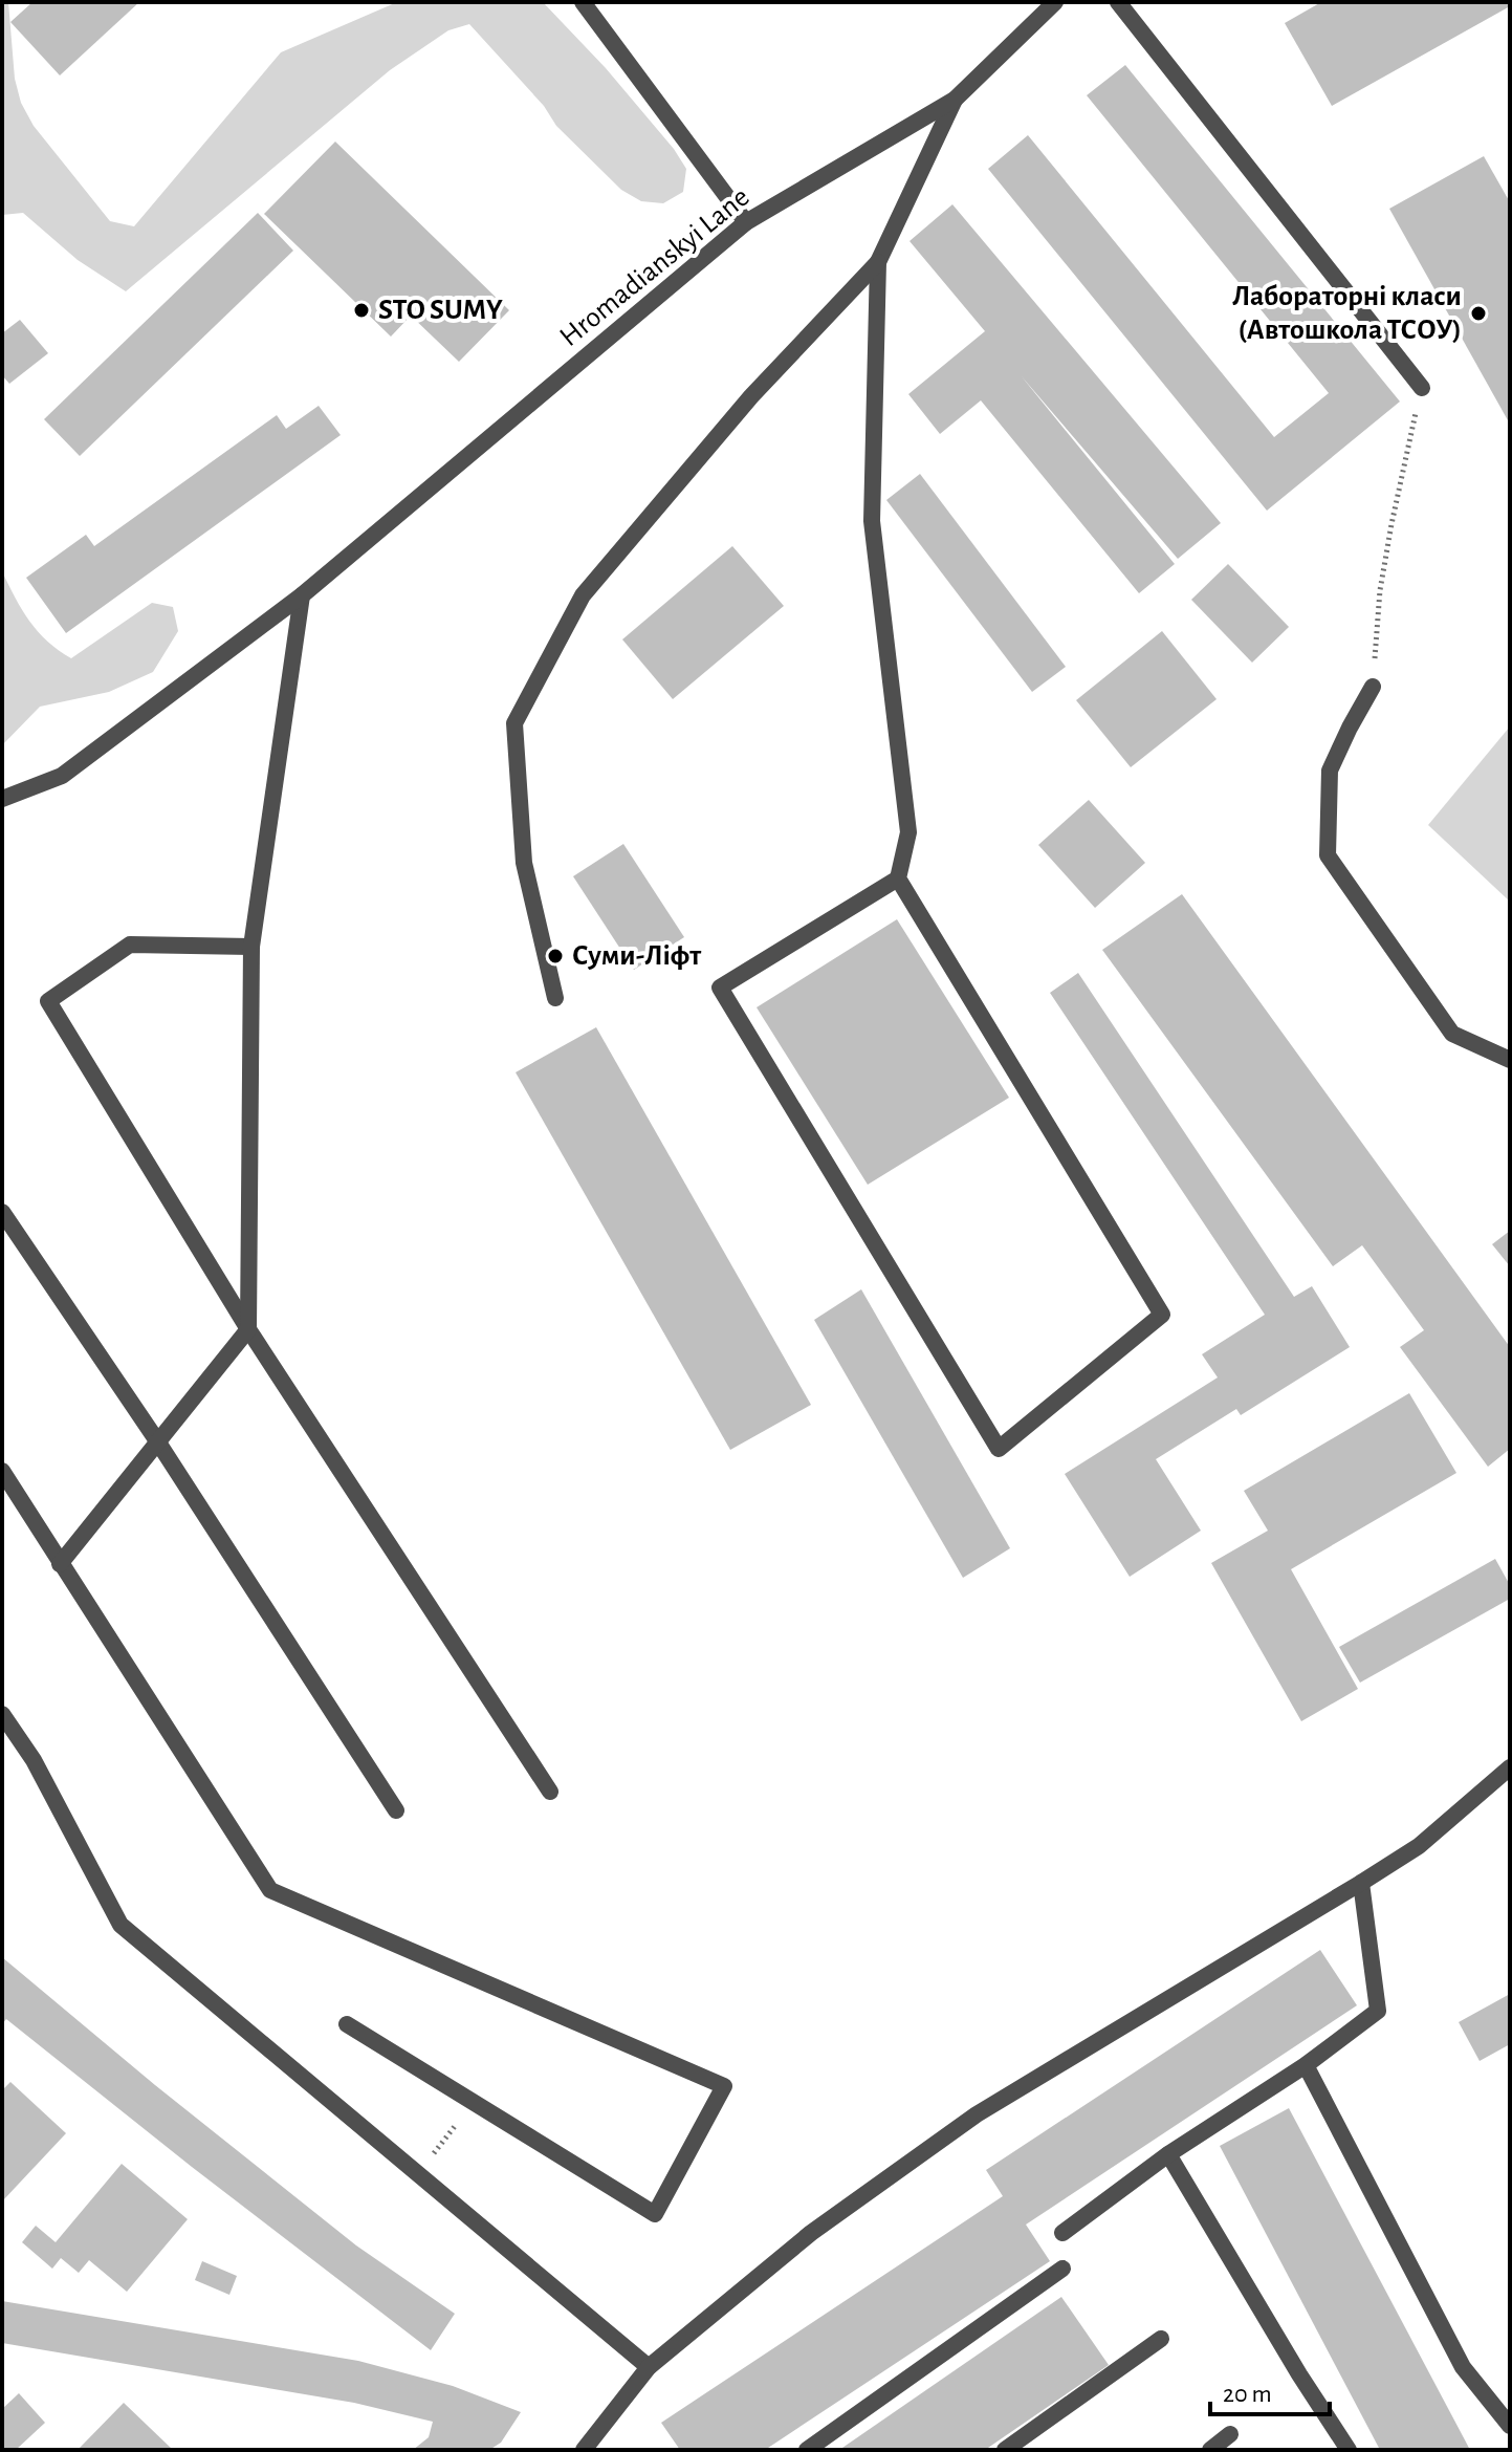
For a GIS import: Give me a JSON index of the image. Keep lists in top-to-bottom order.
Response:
{
  "streets": {
    "street": ["Hromadianskyi Lane"]
  },
  "places": ["STO SUMY", "Лабораторні класи (Автошкола ТСОУ)", "Суми-Ліфт"],
  "scale_bar": "20 m"
}
